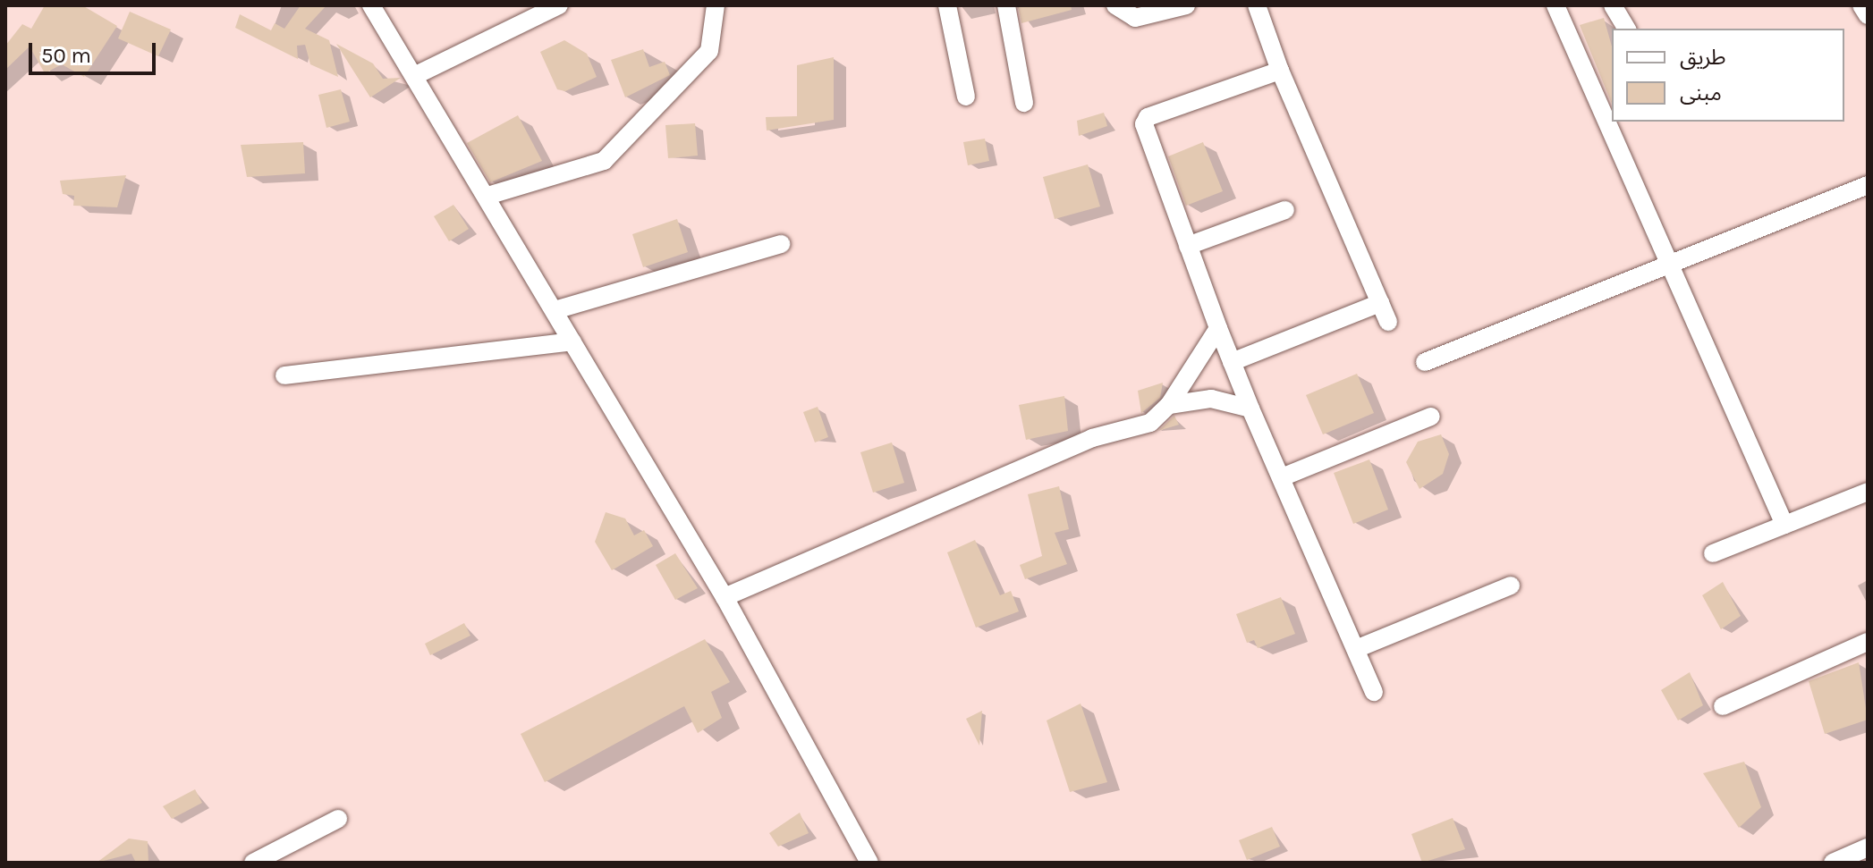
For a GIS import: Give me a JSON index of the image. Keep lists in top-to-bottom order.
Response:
{
  "legend": ["طريق", "مبنى"],
  "scale_bar": "50 m"
}
